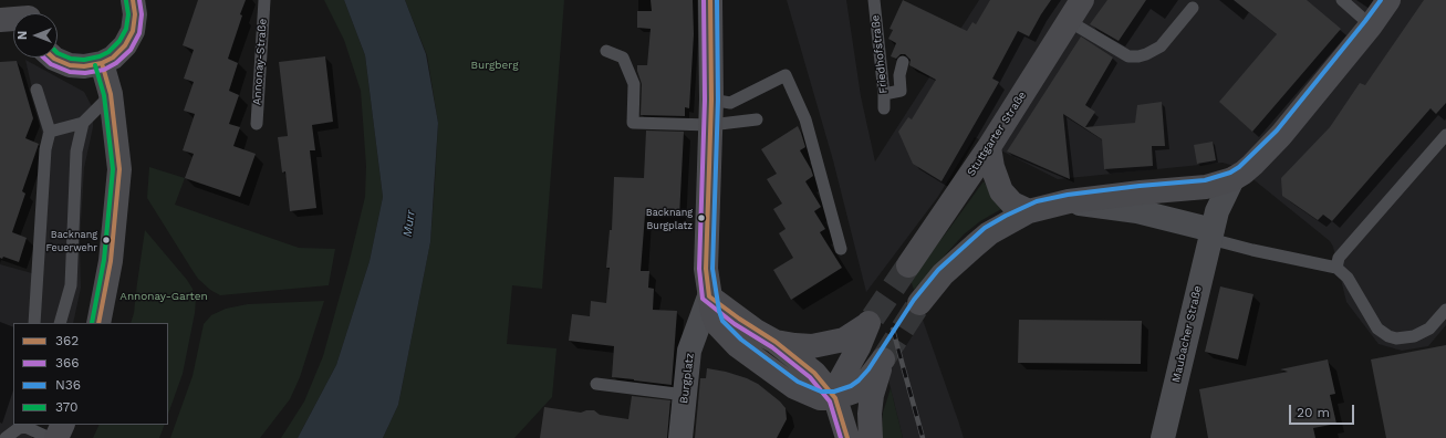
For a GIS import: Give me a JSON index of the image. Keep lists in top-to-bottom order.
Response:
{
  "streets": {
    "street": ["Stuttgarter Straße", "Maubacher Straße", "Burgplatz"],
    "lane": ["Friedhofstraße", "Annonay-Straße"]
  },
  "water": ["Murr"],
  "parks": ["Burgberg", "Annonay-Garten"],
  "places": ["Backnang Burgplatz", "Backnang Feuerwehr"],
  "lines": [
    "transit line 362",
    "transit line 366",
    "transit line N36",
    "transit line 370"
  ],
  "legend": [
    "362",
    "366",
    "N36",
    "370"
  ],
  "scale_bar": "20 m",
  "north": "left"
}
